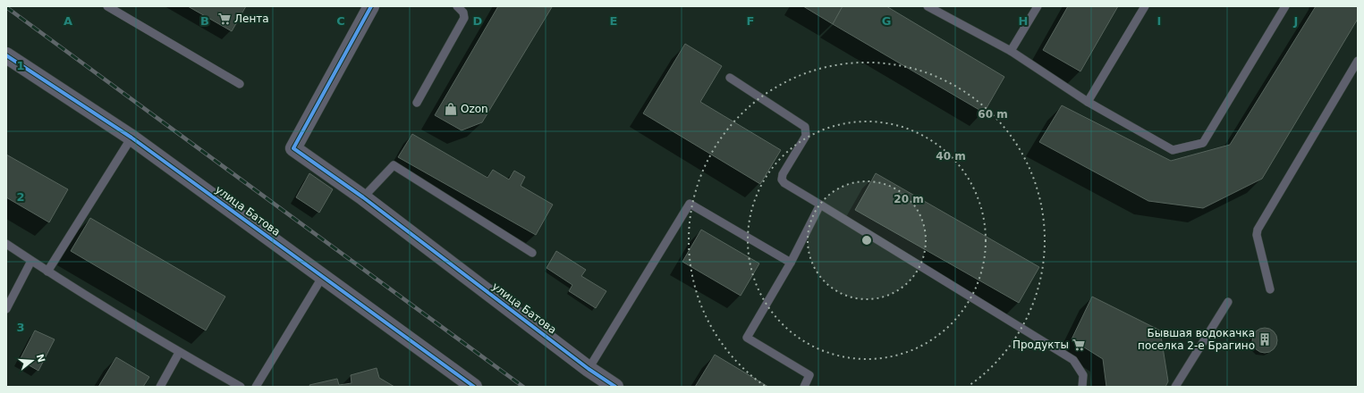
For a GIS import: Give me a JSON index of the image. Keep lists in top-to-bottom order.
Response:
{
  "streets": {
    "street": ["улица Батова"]
  },
  "places": {
    "supermarket": ["Лента", "Продукты"],
    "shop": ["Ozon"],
    "building": ["Бывшая водокачка поселка 2-е Брагино"]
  },
  "north": "right",
  "grid": {
    "columns": [
      "A",
      "B",
      "C",
      "D",
      "E",
      "F",
      "G",
      "H",
      "I",
      "J"
    ],
    "rows": ["1", "2", "3"]
  },
  "rings": ["60 m", "40 m", "20 m"]
}
